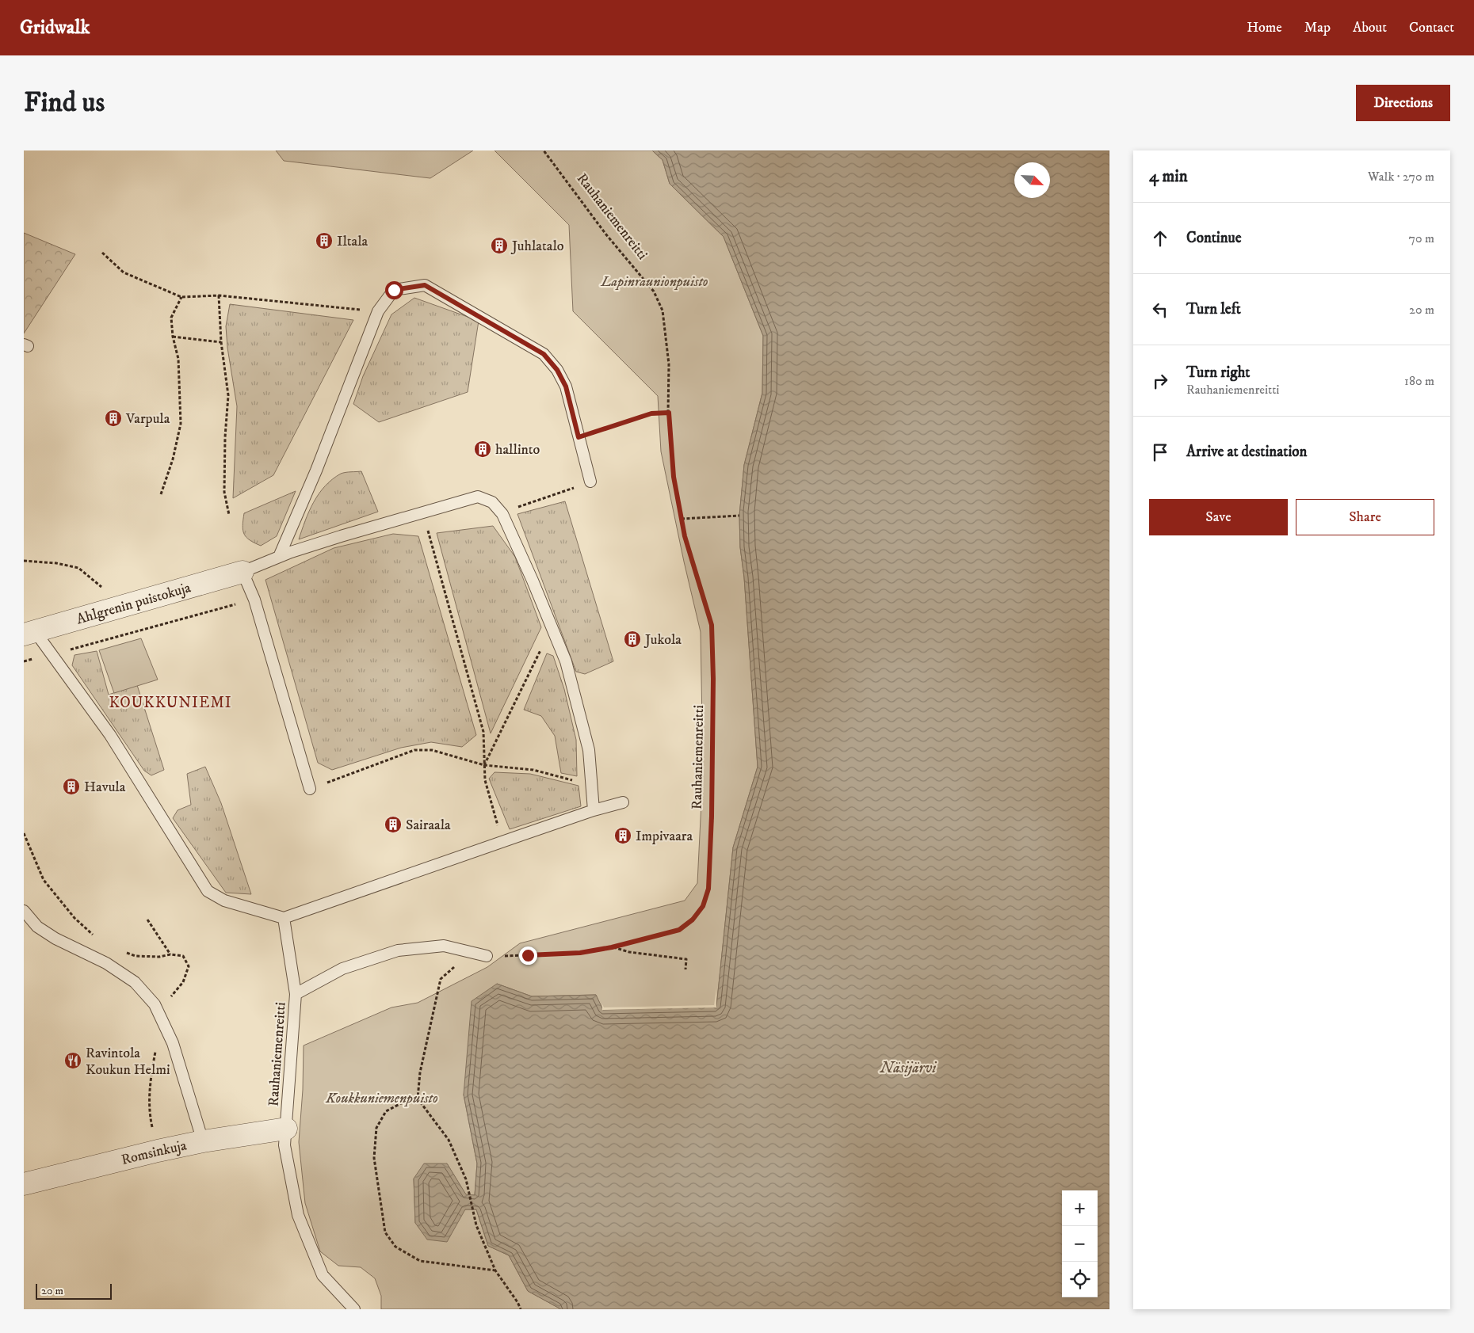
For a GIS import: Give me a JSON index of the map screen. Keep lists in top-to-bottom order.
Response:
{
  "streets": {
    "street": ["Ahlgrenin puistokuja", "Romsinkuja"],
    "lane": ["Rauhaniemenreitti"]
  },
  "crossings": [
    ["Rauhaniemenreitti", "Romsinkuja"]
  ],
  "districts": ["KOUKKUNIEMI"],
  "water": ["Näsijärvi"],
  "parks": ["Lapinraunionpuisto", "Koukkuniemenpuisto"],
  "places": {
    "building": [
      "Iltala",
      "Juhlatalo",
      "Varpula",
      "hallinto",
      "Jukola",
      "Havula",
      "Sairaala",
      "Impivaara"
    ],
    "restaurant": ["Ravintola Koukun Helmi"]
  },
  "scale_bar": "20 m",
  "north": "bottom right",
  "page": {
    "header": "Gridwalk",
    "nav": [
      "Home",
      "Map",
      "About",
      "Contact"
    ],
    "buttons": [
      "Directions",
      ["Save", "Share"]
    ],
    "title": "Find us",
    "heading": ["4 min", "Walk · 270 m"],
    "list": [
      ["Continue", "70 m"],
      ["Turn left", "20 m"],
      ["Turn right", "Rauhaniemenreitti", "180 m"],
      "Arrive at destination"
    ],
    "map_buttons": ["+", "−"],
    "scale": "20 m"
  }
}
